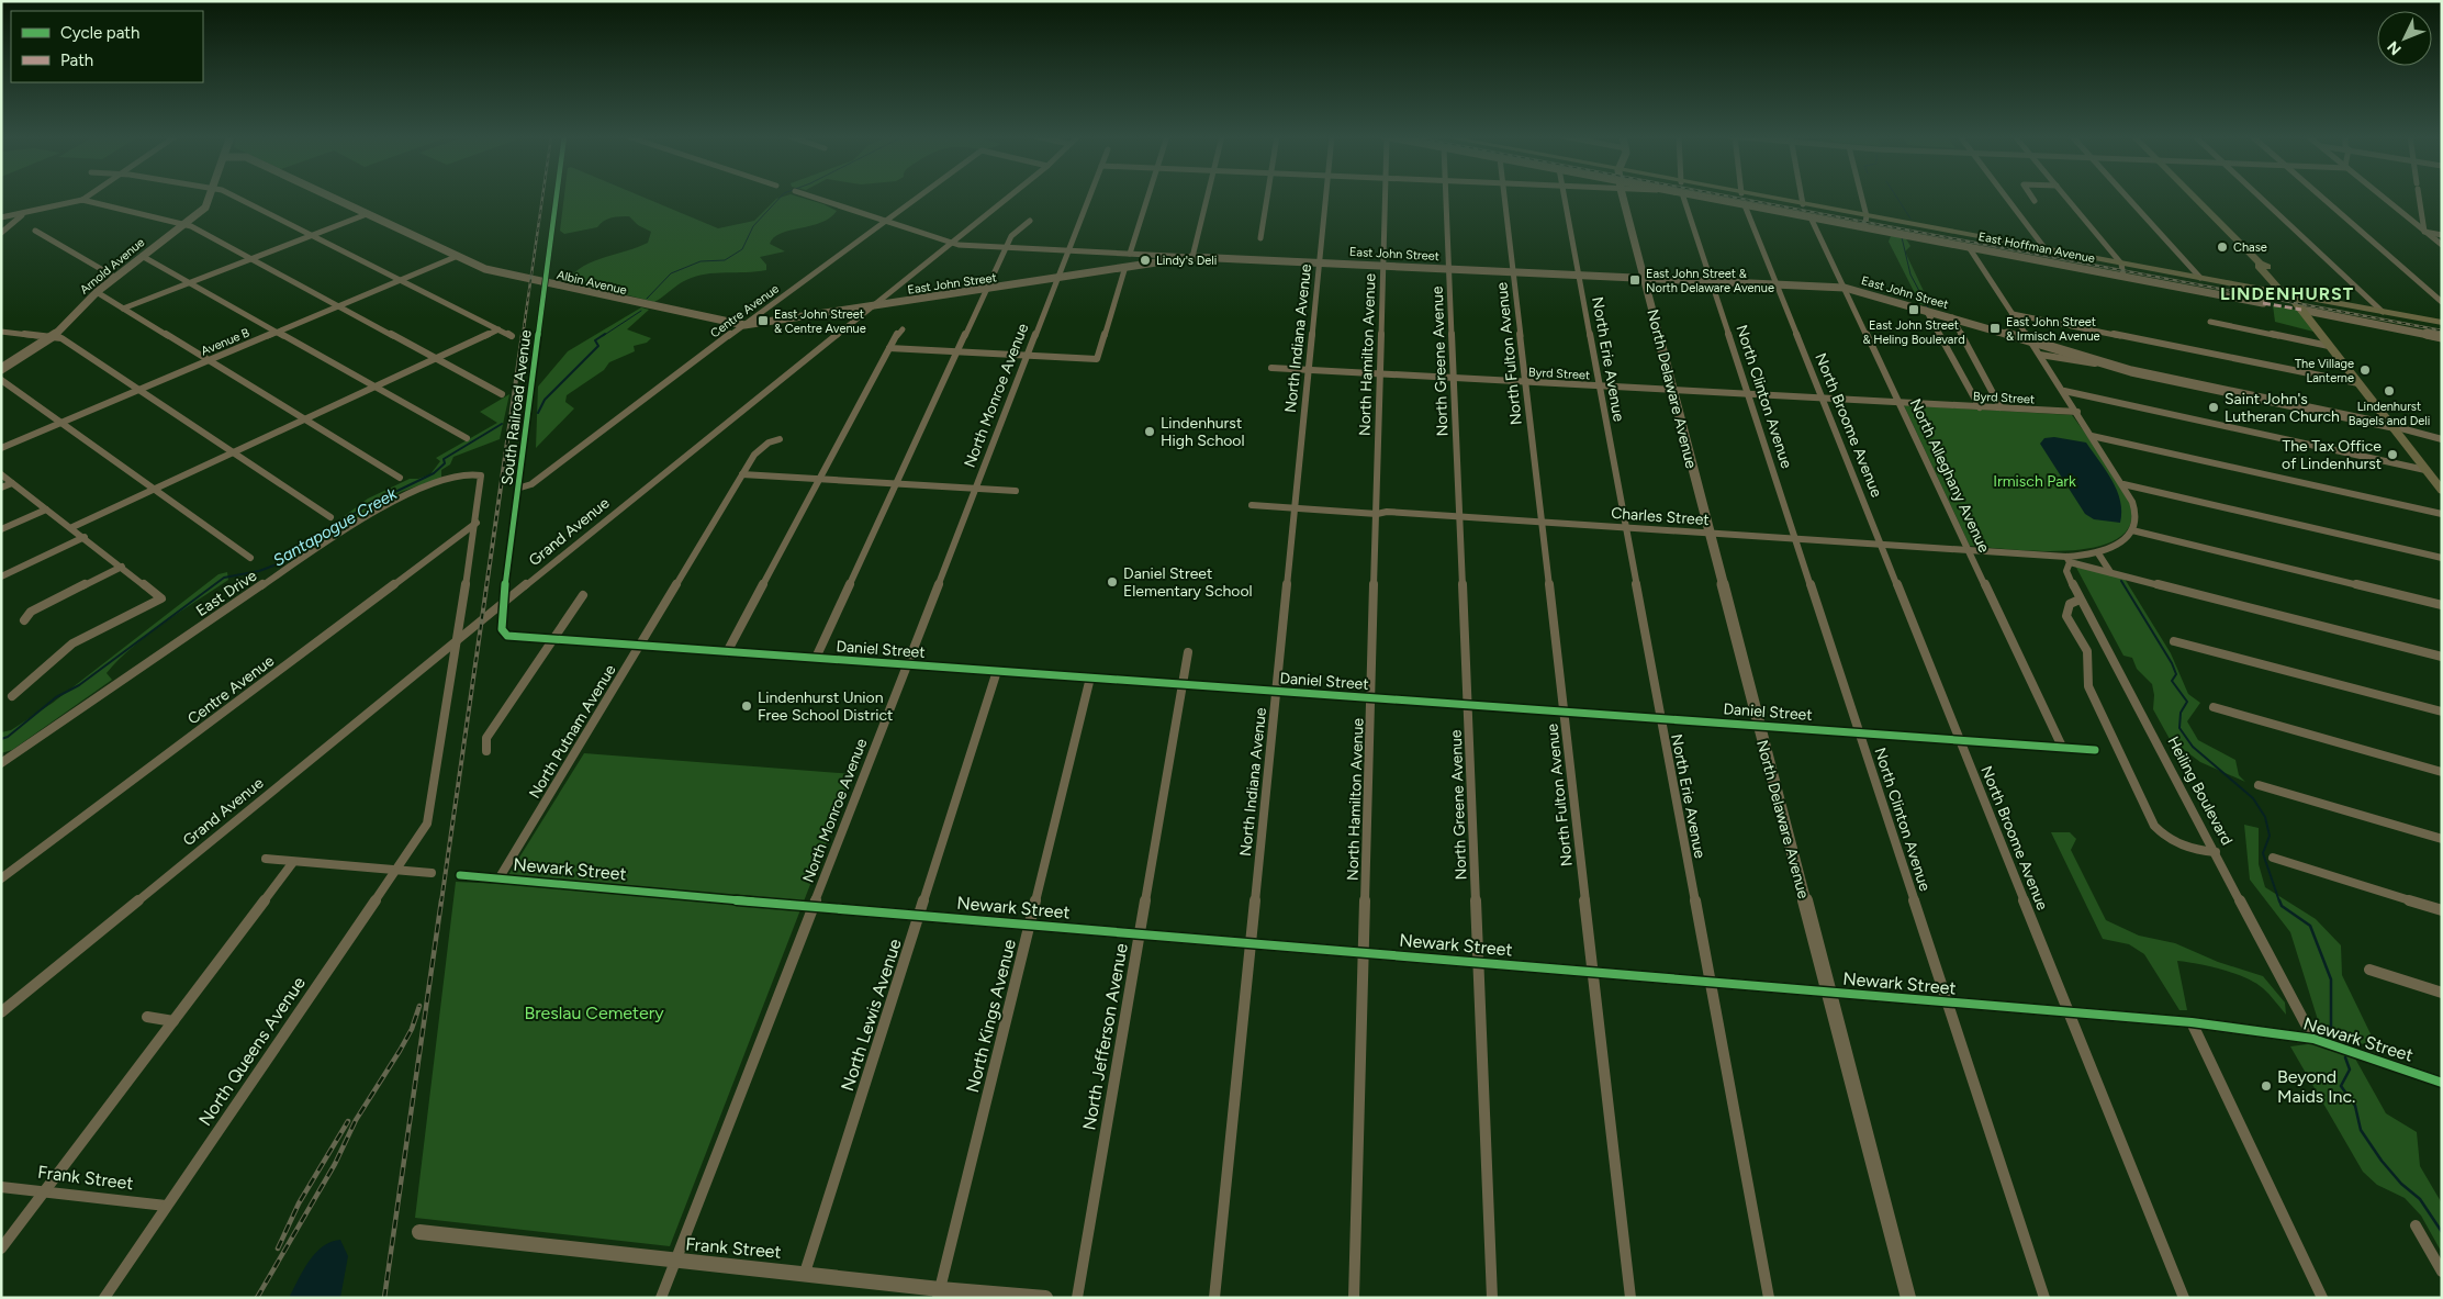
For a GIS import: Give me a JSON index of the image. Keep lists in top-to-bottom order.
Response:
{
  "streets": {
    "main road": ["East Hoffman Avenue"],
    "street": [
      "East John Street",
      "Arnold Avenue",
      "Albin Avenue",
      "Centre Avenue",
      "North Indiana Avenue",
      "Avenue B",
      "North Fulton Avenue",
      "North Hamilton Avenue",
      "North Erie Avenue",
      "North Greene Avenue",
      "Byrd Street",
      "North Delaware Avenue",
      "North Monroe Avenue",
      "North Clinton Avenue",
      "South Railroad Avenue",
      "North Broome Avenue",
      "North Alleghany Avenue",
      "Charles Street",
      "Grand Avenue",
      "East Drive",
      "Daniel Street",
      "North Putnam Avenue",
      "Heiling Boulevard",
      "Newark Street",
      "North Lewis Avenue",
      "North Kings Avenue",
      "North Jefferson Avenue",
      "North Queens Avenue",
      "Frank Street"
    ]
  },
  "crossings": [
    ["East Hoffman Avenue", "North Broome Avenue"],
    ["East Hoffman Avenue", "North Alleghany Avenue"],
    ["East John Street", "Albin Avenue"],
    ["East John Street", "Centre Avenue"],
    ["East John Street", "North Indiana Avenue"],
    ["East John Street", "North Fulton Avenue"],
    ["East John Street", "North Hamilton Avenue"],
    ["East John Street", "North Erie Avenue"],
    ["East John Street", "North Greene Avenue"],
    ["East John Street", "North Delaware Avenue"],
    ["East John Street", "North Monroe Avenue"],
    ["East John Street", "North Clinton Avenue"],
    ["East John Street", "North Broome Avenue"],
    ["East John Street", "North Alleghany Avenue"],
    ["East John Street", "Grand Avenue"],
    ["Albin Avenue", "Avenue B"],
    ["Albin Avenue", "South Railroad Avenue"],
    ["Centre Avenue", "South Railroad Avenue"],
    ["Centre Avenue", "East Drive"],
    ["North Indiana Avenue", "Byrd Street"],
    ["North Indiana Avenue", "Charles Street"],
    ["North Indiana Avenue", "Daniel Street"],
    ["North Indiana Avenue", "Newark Street"],
    ["North Fulton Avenue", "Byrd Street"],
    ["North Fulton Avenue", "Charles Street"],
    ["North Fulton Avenue", "Daniel Street"],
    ["North Fulton Avenue", "Newark Street"],
    ["North Hamilton Avenue", "Byrd Street"],
    ["North Hamilton Avenue", "Charles Street"],
    ["North Hamilton Avenue", "Daniel Street"],
    ["North Hamilton Avenue", "Newark Street"],
    ["North Erie Avenue", "Byrd Street"],
    ["North Erie Avenue", "Charles Street"],
    ["North Erie Avenue", "Daniel Street"],
    ["North Erie Avenue", "Newark Street"],
    ["North Greene Avenue", "Byrd Street"],
    ["North Greene Avenue", "Charles Street"],
    ["North Greene Avenue", "Daniel Street"],
    ["North Greene Avenue", "Newark Street"],
    ["Byrd Street", "North Delaware Avenue"],
    ["Byrd Street", "North Clinton Avenue"],
    ["Byrd Street", "North Broome Avenue"],
    ["Byrd Street", "North Alleghany Avenue"],
    ["North Delaware Avenue", "Charles Street"],
    ["North Delaware Avenue", "Daniel Street"],
    ["North Delaware Avenue", "Newark Street"],
    ["North Monroe Avenue", "Daniel Street"],
    ["North Monroe Avenue", "Newark Street"],
    ["North Monroe Avenue", "Frank Street"],
    ["North Clinton Avenue", "Charles Street"],
    ["North Clinton Avenue", "Daniel Street"],
    ["North Clinton Avenue", "Newark Street"],
    ["South Railroad Avenue", "Grand Avenue"],
    ["South Railroad Avenue", "Daniel Street"],
    ["North Broome Avenue", "Charles Street"],
    ["North Broome Avenue", "Daniel Street"],
    ["North Broome Avenue", "Newark Street"],
    ["North Alleghany Avenue", "Charles Street"],
    ["North Alleghany Avenue", "Daniel Street"],
    ["Charles Street", "Heiling Boulevard"],
    ["Grand Avenue", "North Queens Avenue"],
    ["Daniel Street", "North Putnam Avenue"],
    ["Daniel Street", "North Lewis Avenue"],
    ["Daniel Street", "North Kings Avenue"],
    ["Daniel Street", "North Jefferson Avenue"],
    ["North Putnam Avenue", "Newark Street"],
    ["Heiling Boulevard", "Newark Street"],
    ["Newark Street", "North Lewis Avenue"],
    ["Newark Street", "North Kings Avenue"],
    ["Newark Street", "North Jefferson Avenue"],
    ["North Lewis Avenue", "Frank Street"],
    ["North Kings Avenue", "Frank Street"],
    ["North Queens Avenue", "Frank Street"]
  ],
  "districts": ["LINDENHURST"],
  "water": ["Santapogue Creek"],
  "parks": ["Irmisch Park", "Breslau Cemetery"],
  "places": {
    "other": [
      "Chase",
      "Lindy's Deli",
      "The Village Lanterne",
      "Lindenhurst Bagels and Deli",
      "Saint John's Lutheran Church",
      "Lindenhurst High School",
      "The Tax Office of Lindenhurst",
      "Daniel Street Elementary School",
      "Lindenhurst Union Free School District",
      "Beyond Maids Inc."
    ],
    "transit": [
      "East John Street & North Delaware Avenue",
      "East John Street & Heling Boulevard",
      "East John Street & Centre Avenue",
      "East John Street & Irmisch Avenue"
    ]
  },
  "legend": ["Cycle path", "Path"],
  "north": "bottom left"
}
